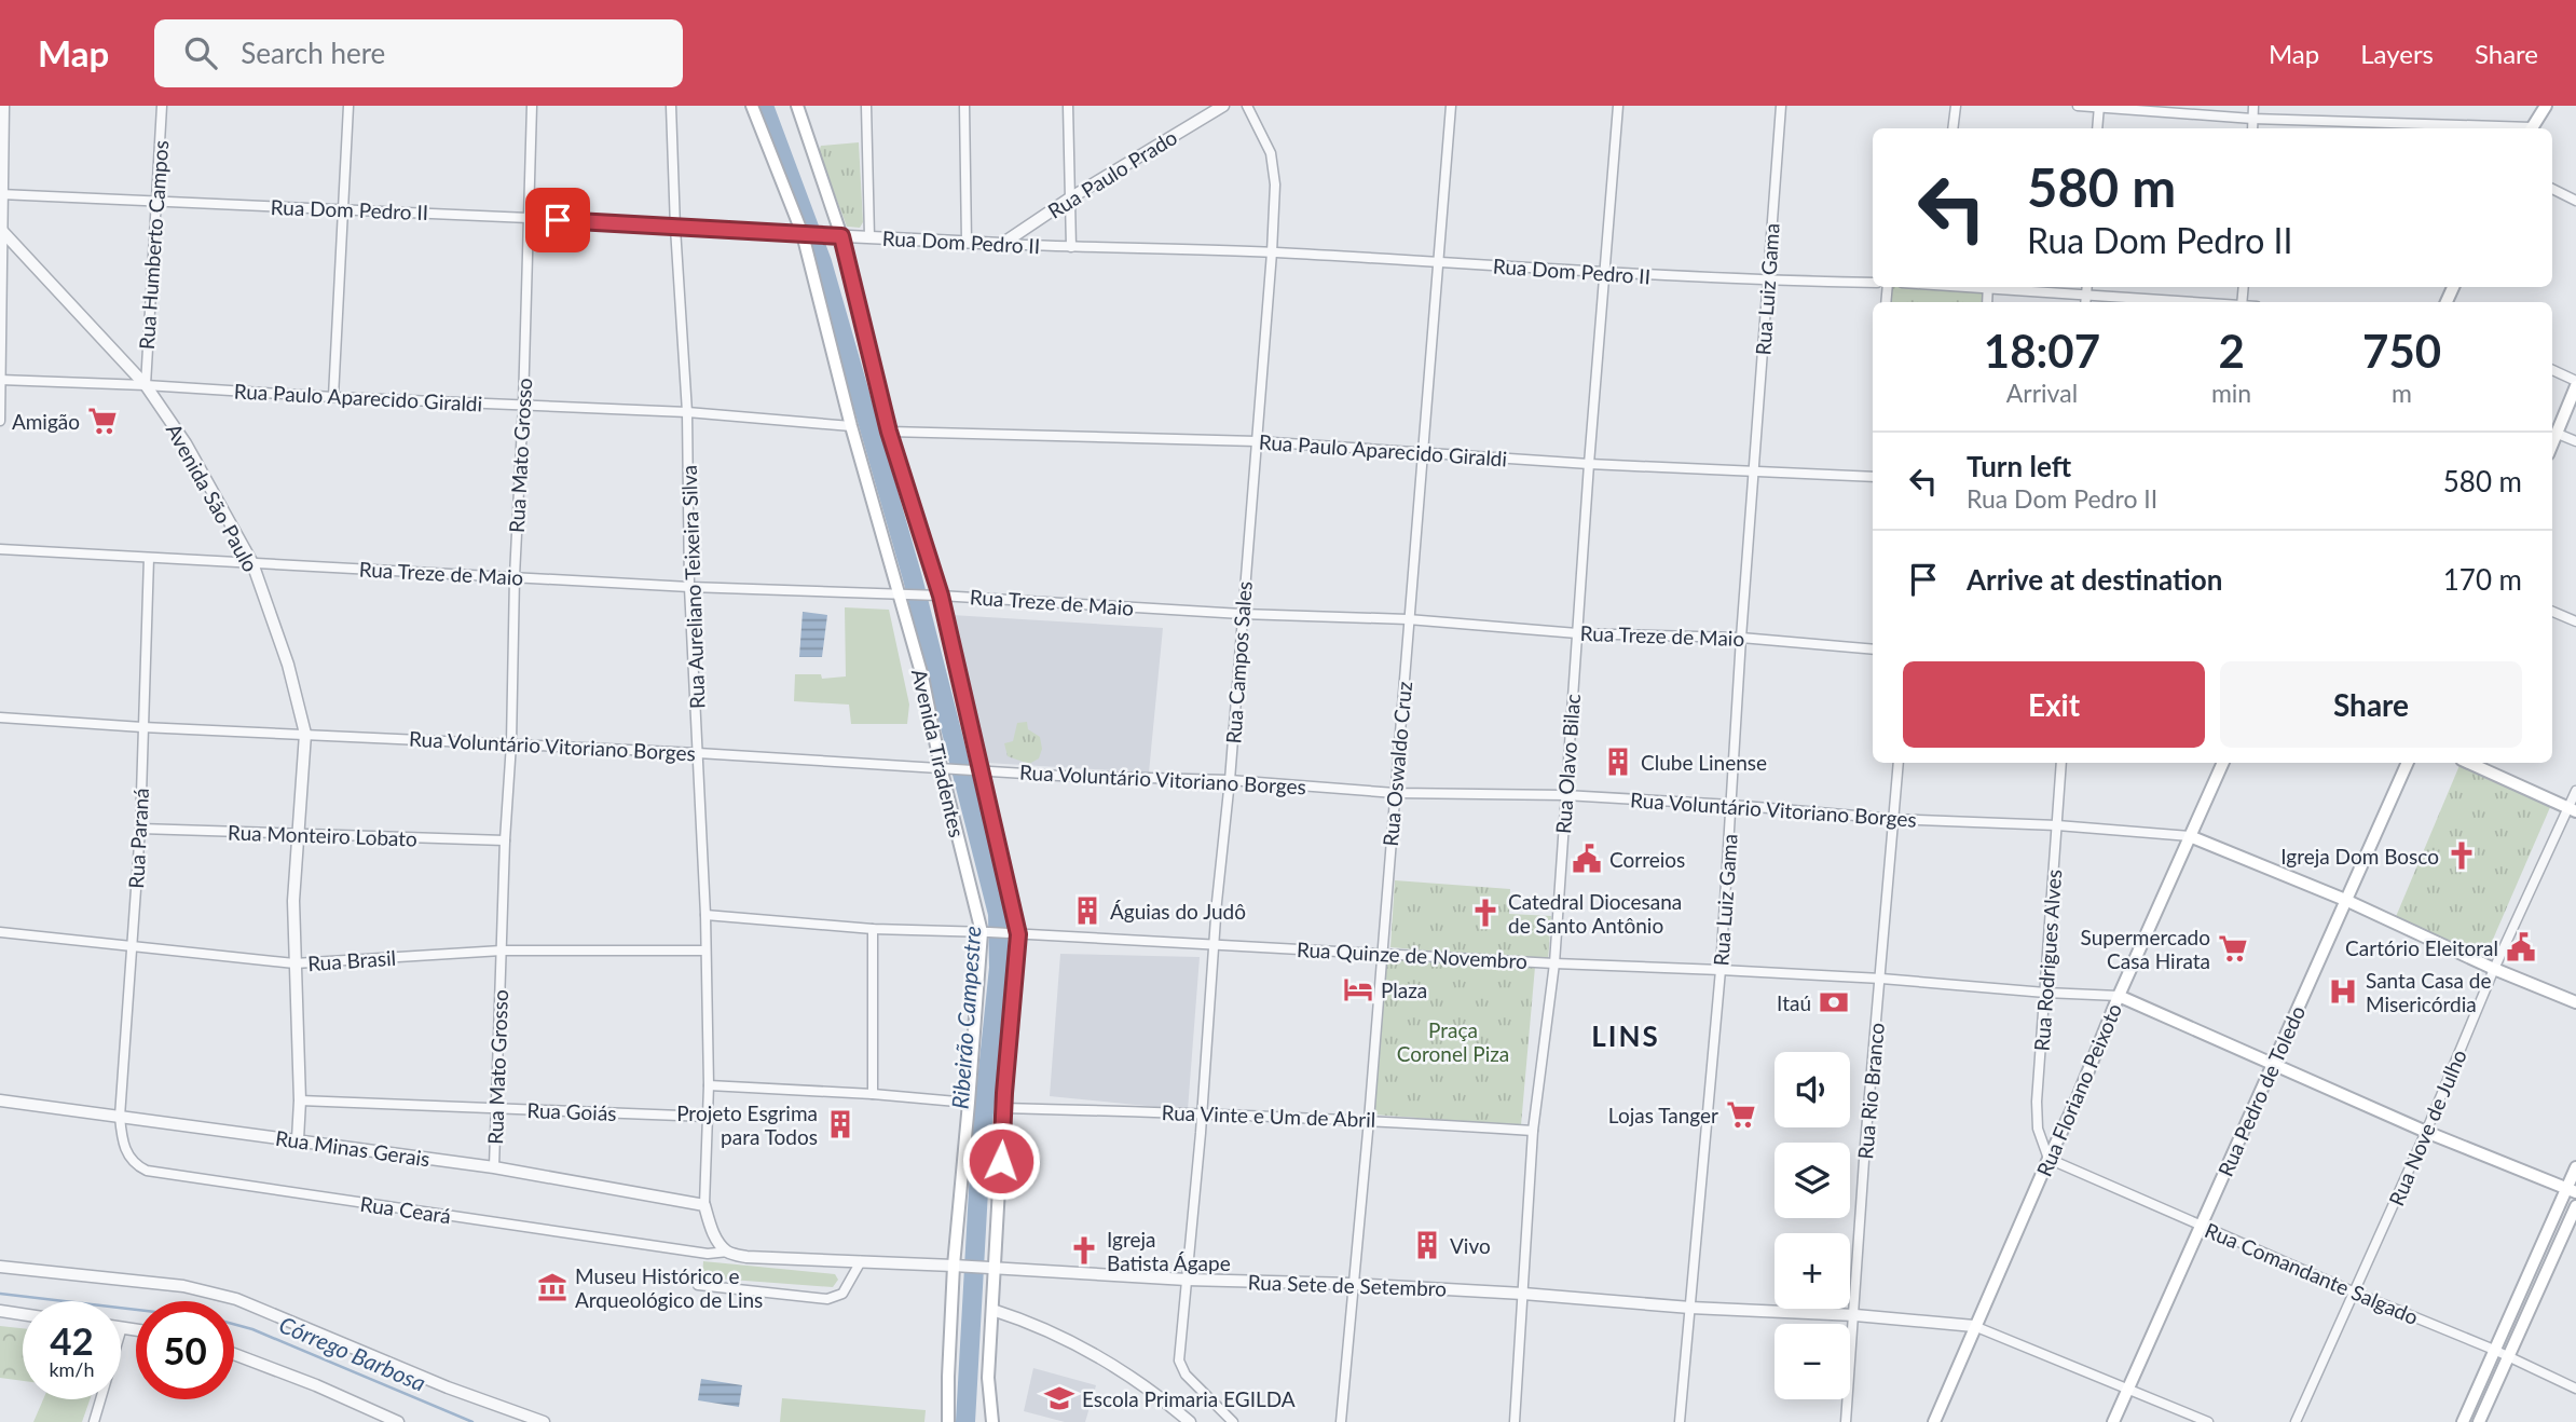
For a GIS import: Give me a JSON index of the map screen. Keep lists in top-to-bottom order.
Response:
{
  "streets": {
    "main road": ["Avenida Tiradentes", "Rua Floriano Peixoto", "Rua Pedro de Toledo"],
    "street": [
      "Rua Paulo Prado",
      "Rua Dom Pedro II",
      "Rua Humberto Campos",
      "Rua Luiz Gama",
      "Rua Paulo Aparecido Giraldi",
      "Rua Mato Grosso",
      "Avenida São Paulo",
      "Rua Treze de Maio",
      "Rua Aureliano Teixeira Silva",
      "Rua Campos Sales",
      "Rua Voluntário Vitoriano Borges",
      "Rua Oswaldo Cruz",
      "Rua Olavo Bilac",
      "Rua Monteiro Lobato",
      "Rua Paraná",
      "Rua Quinze de Novembro",
      "Rua Brasil",
      "Rua Rodrigues Alves",
      "Rua Rio Branco",
      "Rua Goiás",
      "Rua Vinte e Um de Abril",
      "Rua Nove de Julho",
      "Rua Minas Gerais",
      "Rua Ceará",
      "Rua Comandante Salgado",
      "Rua Sete de Setembro"
    ]
  },
  "crossings": [
    ["Rua Paulo Prado", "Rua Dom Pedro II"],
    ["Rua Dom Pedro II", "Rua Humberto Campos"],
    ["Rua Dom Pedro II", "Rua Luiz Gama"],
    ["Rua Dom Pedro II", "Rua Mato Grosso"],
    ["Rua Dom Pedro II", "Rua Aureliano Teixeira Silva"],
    ["Rua Dom Pedro II", "Rua Campos Sales"],
    ["Rua Dom Pedro II", "Avenida Tiradentes"],
    ["Rua Dom Pedro II", "Rua Oswaldo Cruz"],
    ["Rua Dom Pedro II", "Rua Olavo Bilac"],
    ["Rua Humberto Campos", "Rua Paulo Aparecido Giraldi"],
    ["Rua Humberto Campos", "Avenida São Paulo"],
    ["Rua Luiz Gama", "Rua Paulo Aparecido Giraldi"],
    ["Rua Luiz Gama", "Rua Treze de Maio"],
    ["Rua Luiz Gama", "Rua Voluntário Vitoriano Borges"],
    ["Rua Luiz Gama", "Rua Quinze de Novembro"],
    ["Rua Luiz Gama", "Rua Sete de Setembro"],
    ["Rua Paulo Aparecido Giraldi", "Rua Mato Grosso"],
    ["Rua Paulo Aparecido Giraldi", "Avenida São Paulo"],
    ["Rua Paulo Aparecido Giraldi", "Rua Aureliano Teixeira Silva"],
    ["Rua Paulo Aparecido Giraldi", "Rua Campos Sales"],
    ["Rua Paulo Aparecido Giraldi", "Avenida Tiradentes"],
    ["Rua Paulo Aparecido Giraldi", "Rua Oswaldo Cruz"],
    ["Rua Paulo Aparecido Giraldi", "Rua Olavo Bilac"],
    ["Rua Mato Grosso", "Rua Treze de Maio"],
    ["Rua Mato Grosso", "Rua Voluntário Vitoriano Borges"],
    ["Rua Mato Grosso", "Rua Monteiro Lobato"],
    ["Rua Mato Grosso", "Rua Brasil"],
    ["Rua Mato Grosso", "Rua Goiás"],
    ["Rua Mato Grosso", "Rua Minas Gerais"],
    ["Avenida São Paulo", "Rua Treze de Maio"],
    ["Avenida São Paulo", "Rua Voluntário Vitoriano Borges"],
    ["Avenida São Paulo", "Rua Monteiro Lobato"],
    ["Avenida São Paulo", "Rua Brasil"],
    ["Avenida São Paulo", "Rua Goiás"],
    ["Avenida São Paulo", "Rua Minas Gerais"],
    ["Rua Treze de Maio", "Rua Aureliano Teixeira Silva"],
    ["Rua Treze de Maio", "Rua Campos Sales"],
    ["Rua Treze de Maio", "Avenida Tiradentes"],
    ["Rua Treze de Maio", "Rua Oswaldo Cruz"],
    ["Rua Treze de Maio", "Rua Olavo Bilac"],
    ["Rua Treze de Maio", "Rua Paraná"],
    ["Rua Aureliano Teixeira Silva", "Rua Voluntário Vitoriano Borges"],
    ["Rua Aureliano Teixeira Silva", "Rua Quinze de Novembro"],
    ["Rua Aureliano Teixeira Silva", "Rua Brasil"],
    ["Rua Aureliano Teixeira Silva", "Rua Goiás"],
    ["Rua Aureliano Teixeira Silva", "Rua Minas Gerais"],
    ["Rua Campos Sales", "Rua Voluntário Vitoriano Borges"],
    ["Rua Campos Sales", "Rua Quinze de Novembro"],
    ["Rua Campos Sales", "Rua Vinte e Um de Abril"],
    ["Rua Campos Sales", "Rua Sete de Setembro"],
    ["Rua Voluntário Vitoriano Borges", "Avenida Tiradentes"],
    ["Rua Voluntário Vitoriano Borges", "Rua Oswaldo Cruz"],
    ["Rua Voluntário Vitoriano Borges", "Rua Olavo Bilac"],
    ["Rua Voluntário Vitoriano Borges", "Rua Paraná"],
    ["Rua Voluntário Vitoriano Borges", "Rua Rodrigues Alves"],
    ["Rua Voluntário Vitoriano Borges", "Rua Floriano Peixoto"],
    ["Rua Voluntário Vitoriano Borges", "Rua Rio Branco"],
    ["Avenida Tiradentes", "Rua Quinze de Novembro"],
    ["Avenida Tiradentes", "Rua Vinte e Um de Abril"],
    ["Avenida Tiradentes", "Rua Sete de Setembro"],
    ["Rua Oswaldo Cruz", "Rua Quinze de Novembro"],
    ["Rua Oswaldo Cruz", "Rua Vinte e Um de Abril"],
    ["Rua Oswaldo Cruz", "Rua Sete de Setembro"],
    ["Rua Olavo Bilac", "Rua Quinze de Novembro"],
    ["Rua Olavo Bilac", "Rua Vinte e Um de Abril"],
    ["Rua Olavo Bilac", "Rua Sete de Setembro"],
    ["Rua Monteiro Lobato", "Rua Paraná"],
    ["Rua Paraná", "Rua Brasil"],
    ["Rua Paraná", "Rua Minas Gerais"],
    ["Rua Paraná", "Rua Ceará"],
    ["Rua Quinze de Novembro", "Rua Rodrigues Alves"],
    ["Rua Quinze de Novembro", "Rua Floriano Peixoto"],
    ["Rua Quinze de Novembro", "Rua Rio Branco"],
    ["Rua Rodrigues Alves", "Rua Floriano Peixoto"],
    ["Rua Rodrigues Alves", "Rua Comandante Salgado"],
    ["Rua Floriano Peixoto", "Rua Comandante Salgado"],
    ["Rua Floriano Peixoto", "Rua Sete de Setembro"],
    ["Rua Rio Branco", "Rua Sete de Setembro"],
    ["Rua Pedro de Toledo", "Rua Comandante Salgado"],
    ["Rua Nove de Julho", "Rua Comandante Salgado"],
    ["Rua Minas Gerais", "Rua Ceará"],
    ["Rua Ceará", "Rua Sete de Setembro"]
  ],
  "districts": ["LINS"],
  "water": ["Ribeirão Campestre", "Córrego Barbosa"],
  "parks": ["Praça Coronel Piza"],
  "places": {
    "supermarket": ["Amigão", "Supermercado Casa Hirata", "Lojas Tanger"],
    "building": [
      "Clube Linense",
      "Águias do Judô",
      "Projeto Esgrima para Todos",
      "Vivo"
    ],
    "church": ["Igreja Dom Bosco", "Catedral Diocesana de Santo Antônio", "Igreja Batista Ágape"],
    "public building": ["Correios", "Cartório Eleitoral"],
    "hotel": ["Plaza"],
    "hospital": ["Santa Casa de Misericórdia"],
    "bank": ["Itaú"],
    "museum": ["Museu Histórico e Arqueológico de Lins"],
    "school or university": ["Escola Primaria EGILDA"]
  },
  "page": {
    "header": "Map",
    "search": "Search here",
    "nav": ["Map", "Layers", "Share"],
    "turn": ["580 m", "Rua Dom Pedro II"],
    "eta": [
      "18:07",
      "Arrival",
      "2",
      "min",
      "750",
      "m"
    ],
    "list": [
      {
        "name": "Turn left",
        "note": "Rua Dom Pedro II",
        "value": "580 m"
      },
      {
        "name": "Arrive at destination",
        "value": "170 m"
      }
    ],
    "buttons": ["Exit", "Share"],
    "map_buttons": ["+", "−"],
    "speed": "42 km/h",
    "limit": "50"
  }
}
